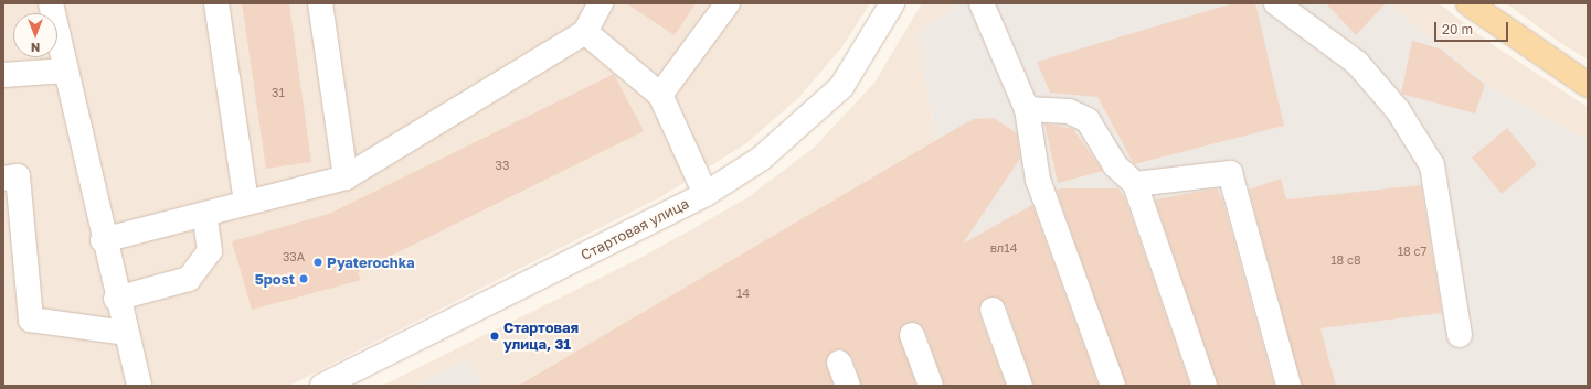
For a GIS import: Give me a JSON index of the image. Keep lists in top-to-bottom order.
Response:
{
  "streets": {
    "street": ["Стартовая улица"]
  },
  "places": ["Pyaterochka", "5post", "Стартовая улица, 31"],
  "house_numbers": [
    "31",
    "33",
    "вл14",
    "18 с7",
    "33А",
    "18 с8",
    "14"
  ],
  "scale_bar": "20 m",
  "north": "bottom"
}
